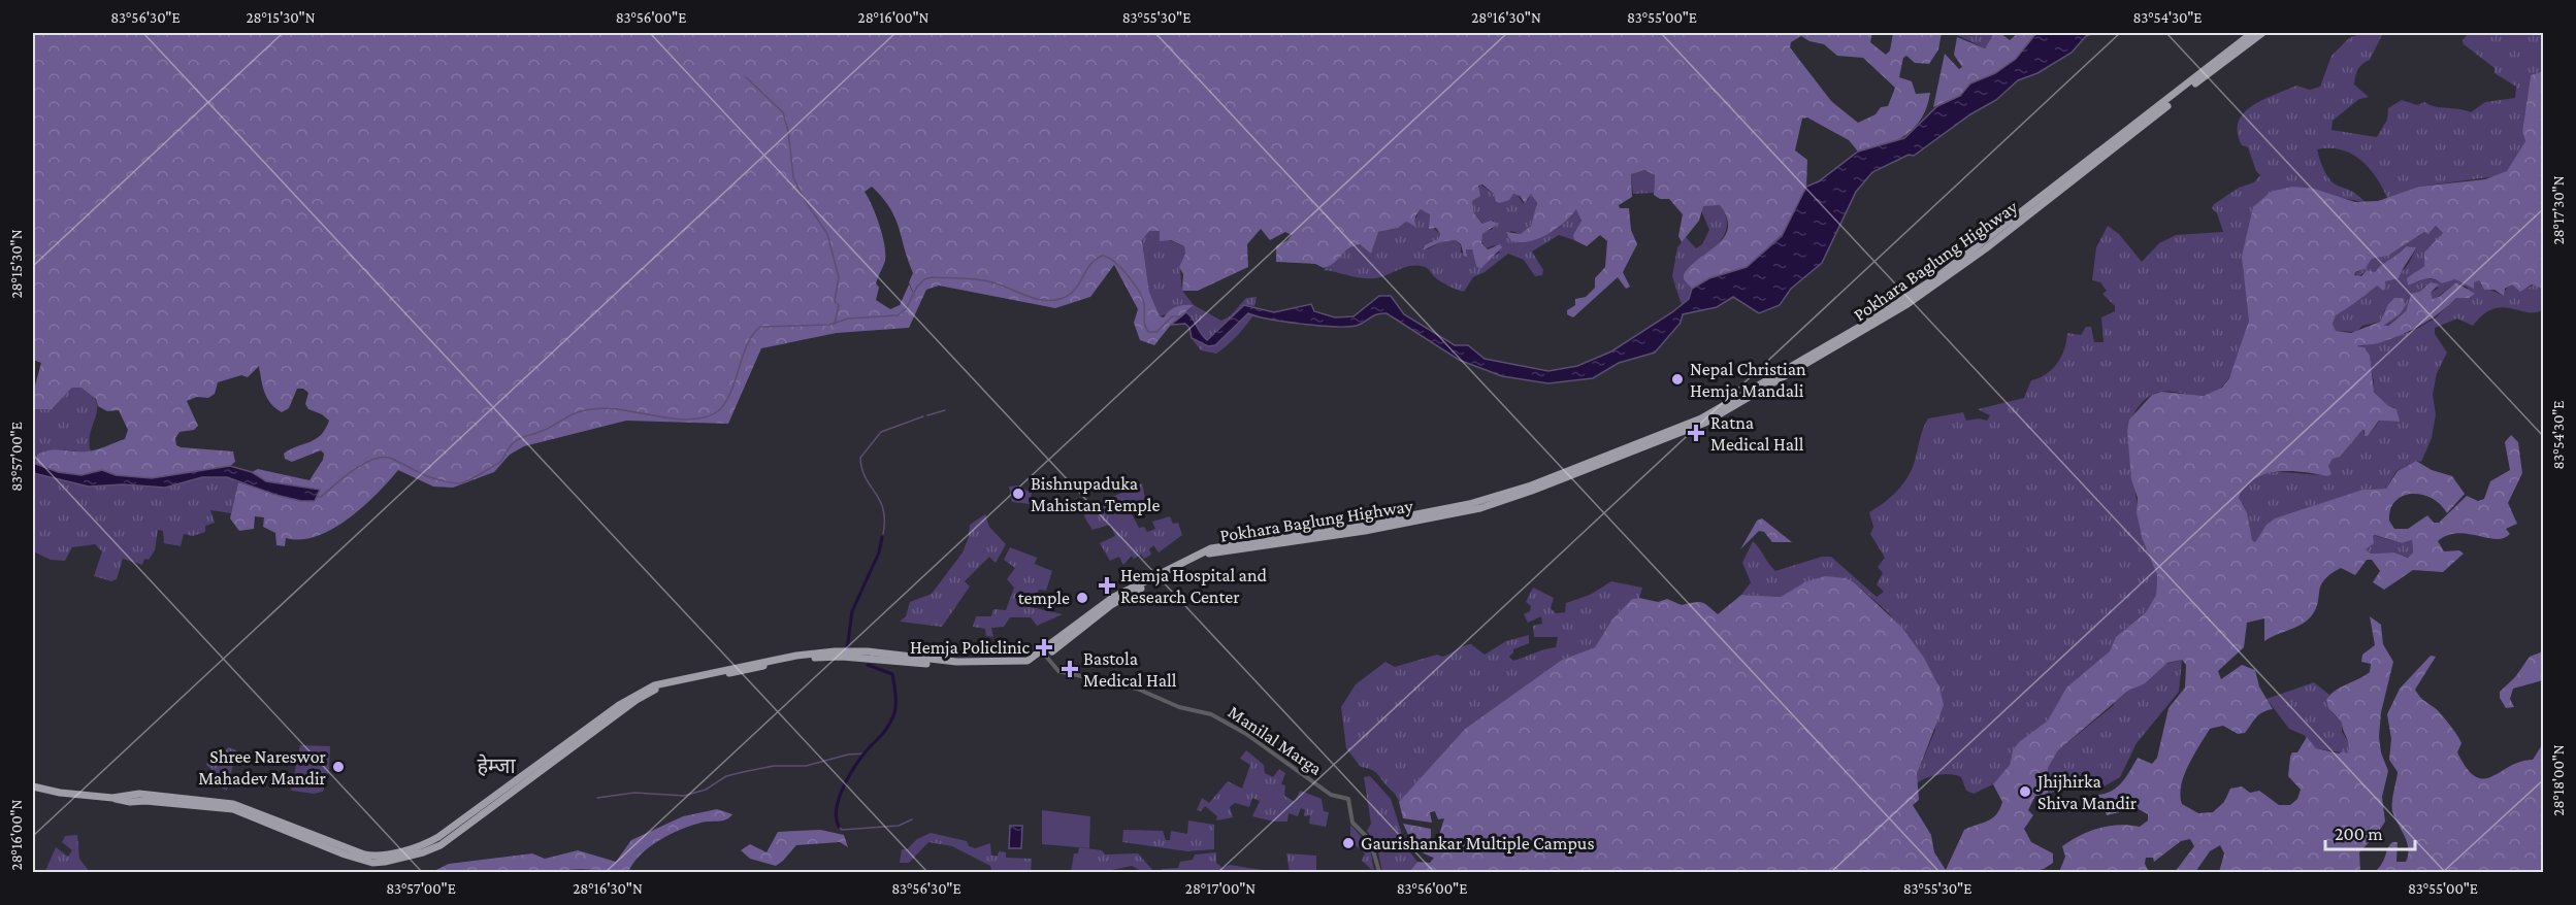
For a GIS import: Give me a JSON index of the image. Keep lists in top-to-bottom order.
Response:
{
  "streets": {
    "highway": ["Pokhara Baglung Highway"],
    "street": ["Manilal Marga"]
  },
  "crossings": [
    ["Pokhara Baglung Highway", "Manilal Marga"]
  ],
  "districts": ["हेम्जा"],
  "places": {
    "other": [
      "Nepal Christian Hemja Mandali",
      "Bishnupaduka Mahistan Temple",
      "temple",
      "Shree Nareswor Mahadev Mandir",
      "Jhijhirka Shiva Mandir",
      "Gaurishankar Multiple Campus"
    ],
    "health": [
      "Ratna Medical Hall",
      "Hemja Hospital and Research Center",
      "Hemja Policlinic",
      "Bastola Medical Hall"
    ]
  },
  "scale_bar": "200 m",
  "coordinates": [
    "83°56'30\"E",
    "28°15'30\"N",
    "83°56'00\"E",
    "28°16'00\"N",
    "83°55'30\"E",
    "28°16'30\"N",
    "83°55'00\"E",
    "83°54'30\"E",
    "28°17'30\"N",
    "83°57'00\"E",
    "28°18'00\"N",
    "28°17'00\"N"
  ]
}
